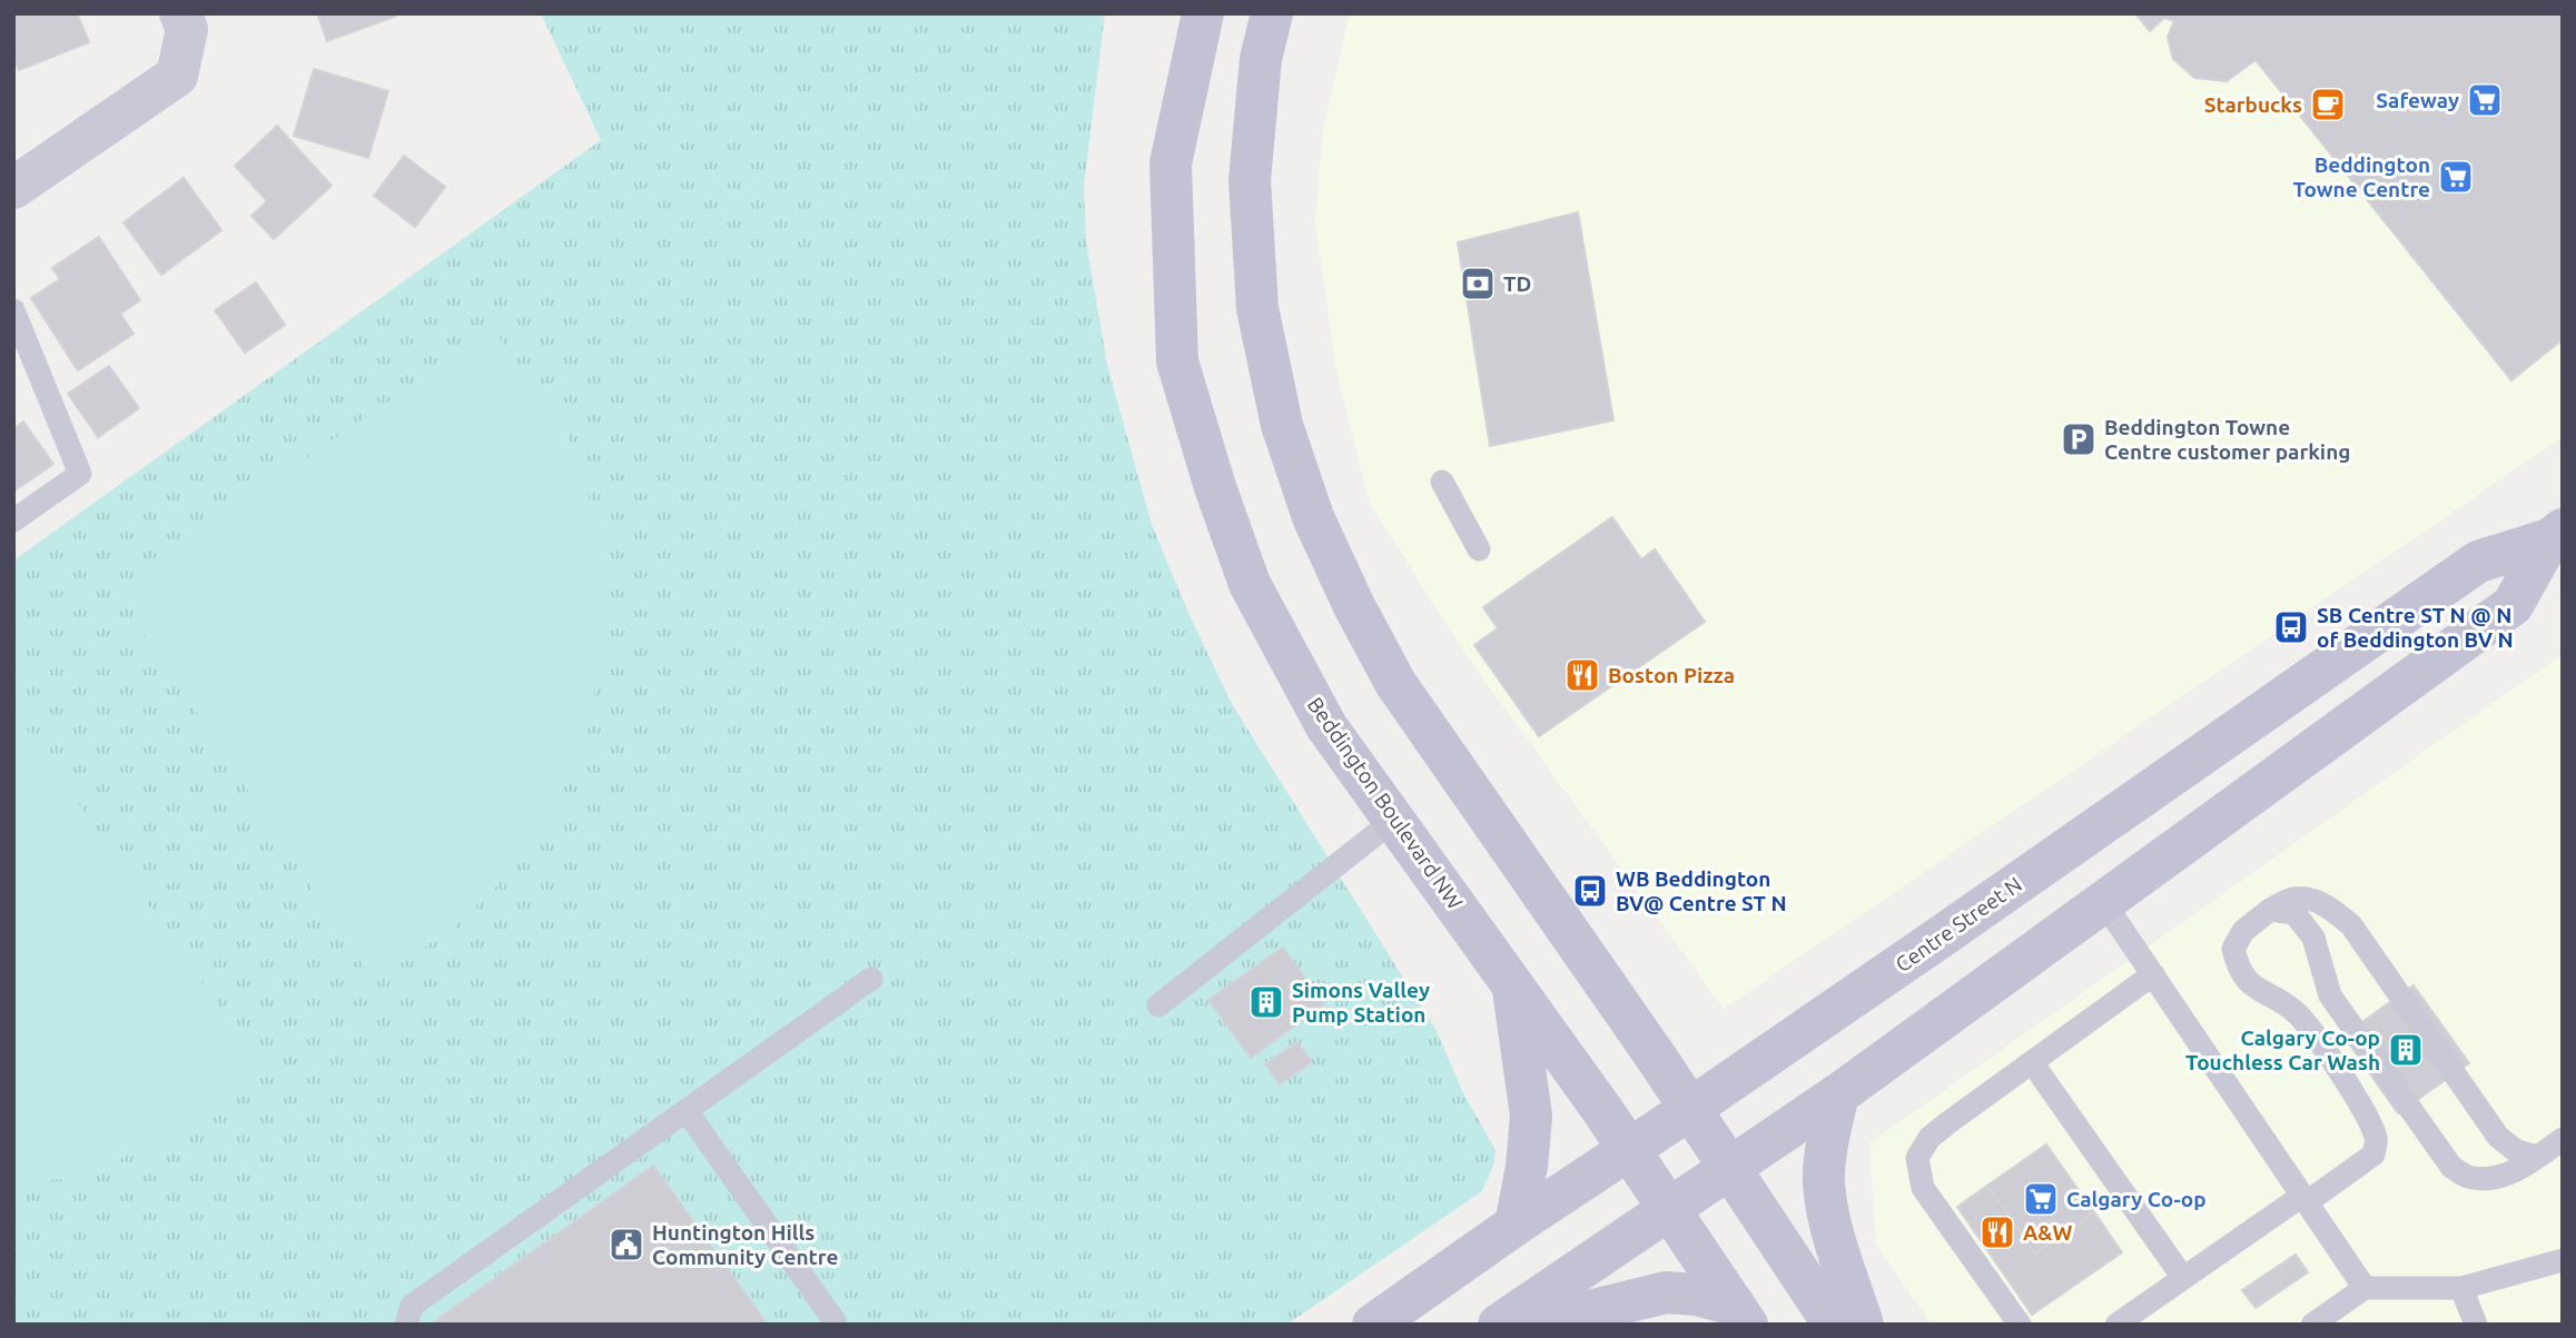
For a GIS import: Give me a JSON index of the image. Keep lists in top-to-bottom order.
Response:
{
  "streets": {
    "main road": ["Beddington Boulevard NW", "Centre Street N"]
  },
  "crossings": [
    ["Beddington Boulevard NW", "Centre Street N"]
  ],
  "places": {
    "supermarket": ["Safeway", "Beddington Towne Centre", "Calgary Co-op"],
    "cafe": ["Starbucks"],
    "bank": ["TD"],
    "parking": ["Beddington Towne Centre customer parking"],
    "bus stop": ["SB Centre ST N @ N of Beddington BV N", "WB Beddington BV@ Centre ST N"],
    "restaurant": ["Boston Pizza", "A&W"],
    "building": ["Simons Valley Pump Station", "Calgary Co-op Touchless Car Wash"],
    "public building": ["Huntington Hills Community Centre"]
  }
}
